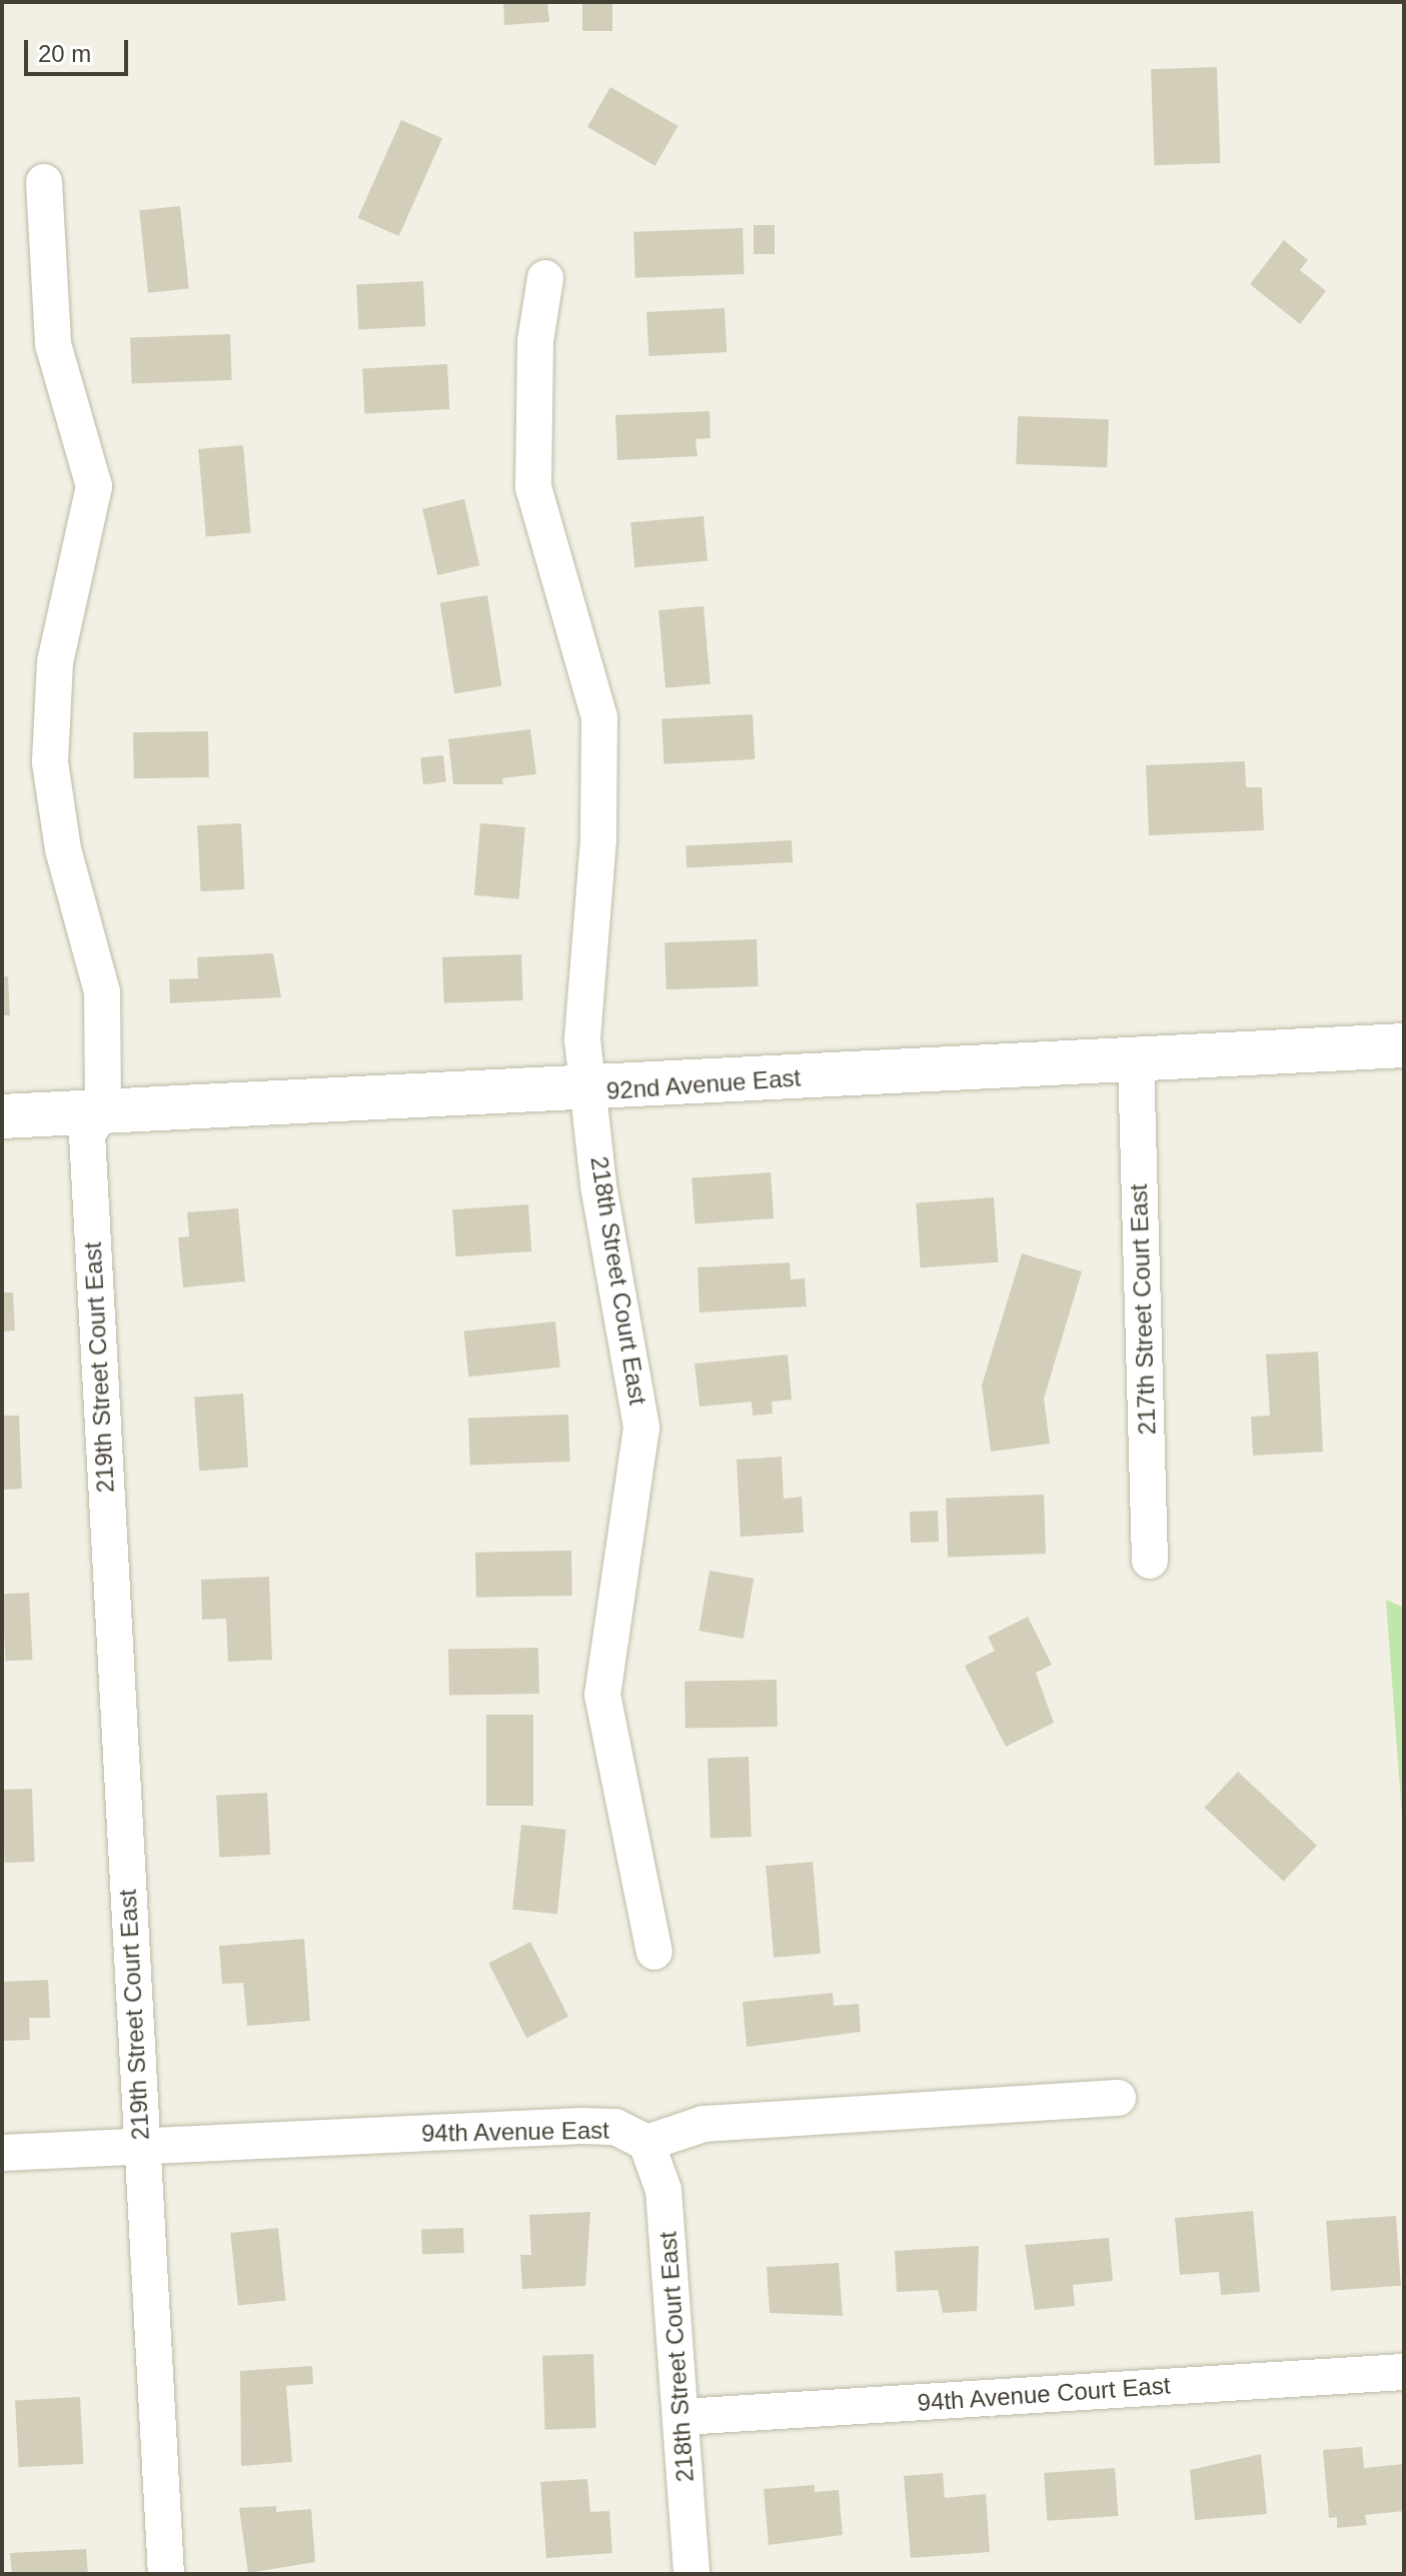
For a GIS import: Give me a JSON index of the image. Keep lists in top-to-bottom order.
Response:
{
  "streets": {
    "street": [
      "92nd Avenue East",
      "218th Street Court East",
      "217th Street Court East",
      "219th Street Court East",
      "94th Avenue East",
      "94th Avenue Court East"
    ]
  },
  "crossings": [
    ["92nd Avenue East", "218th Street Court East"],
    ["92nd Avenue East", "217th Street Court East"],
    ["92nd Avenue East", "219th Street Court East"],
    ["218th Street Court East", "94th Avenue East"],
    ["218th Street Court East", "94th Avenue Court East"],
    ["219th Street Court East", "94th Avenue East"]
  ],
  "scale_bar": "20 m"
}
